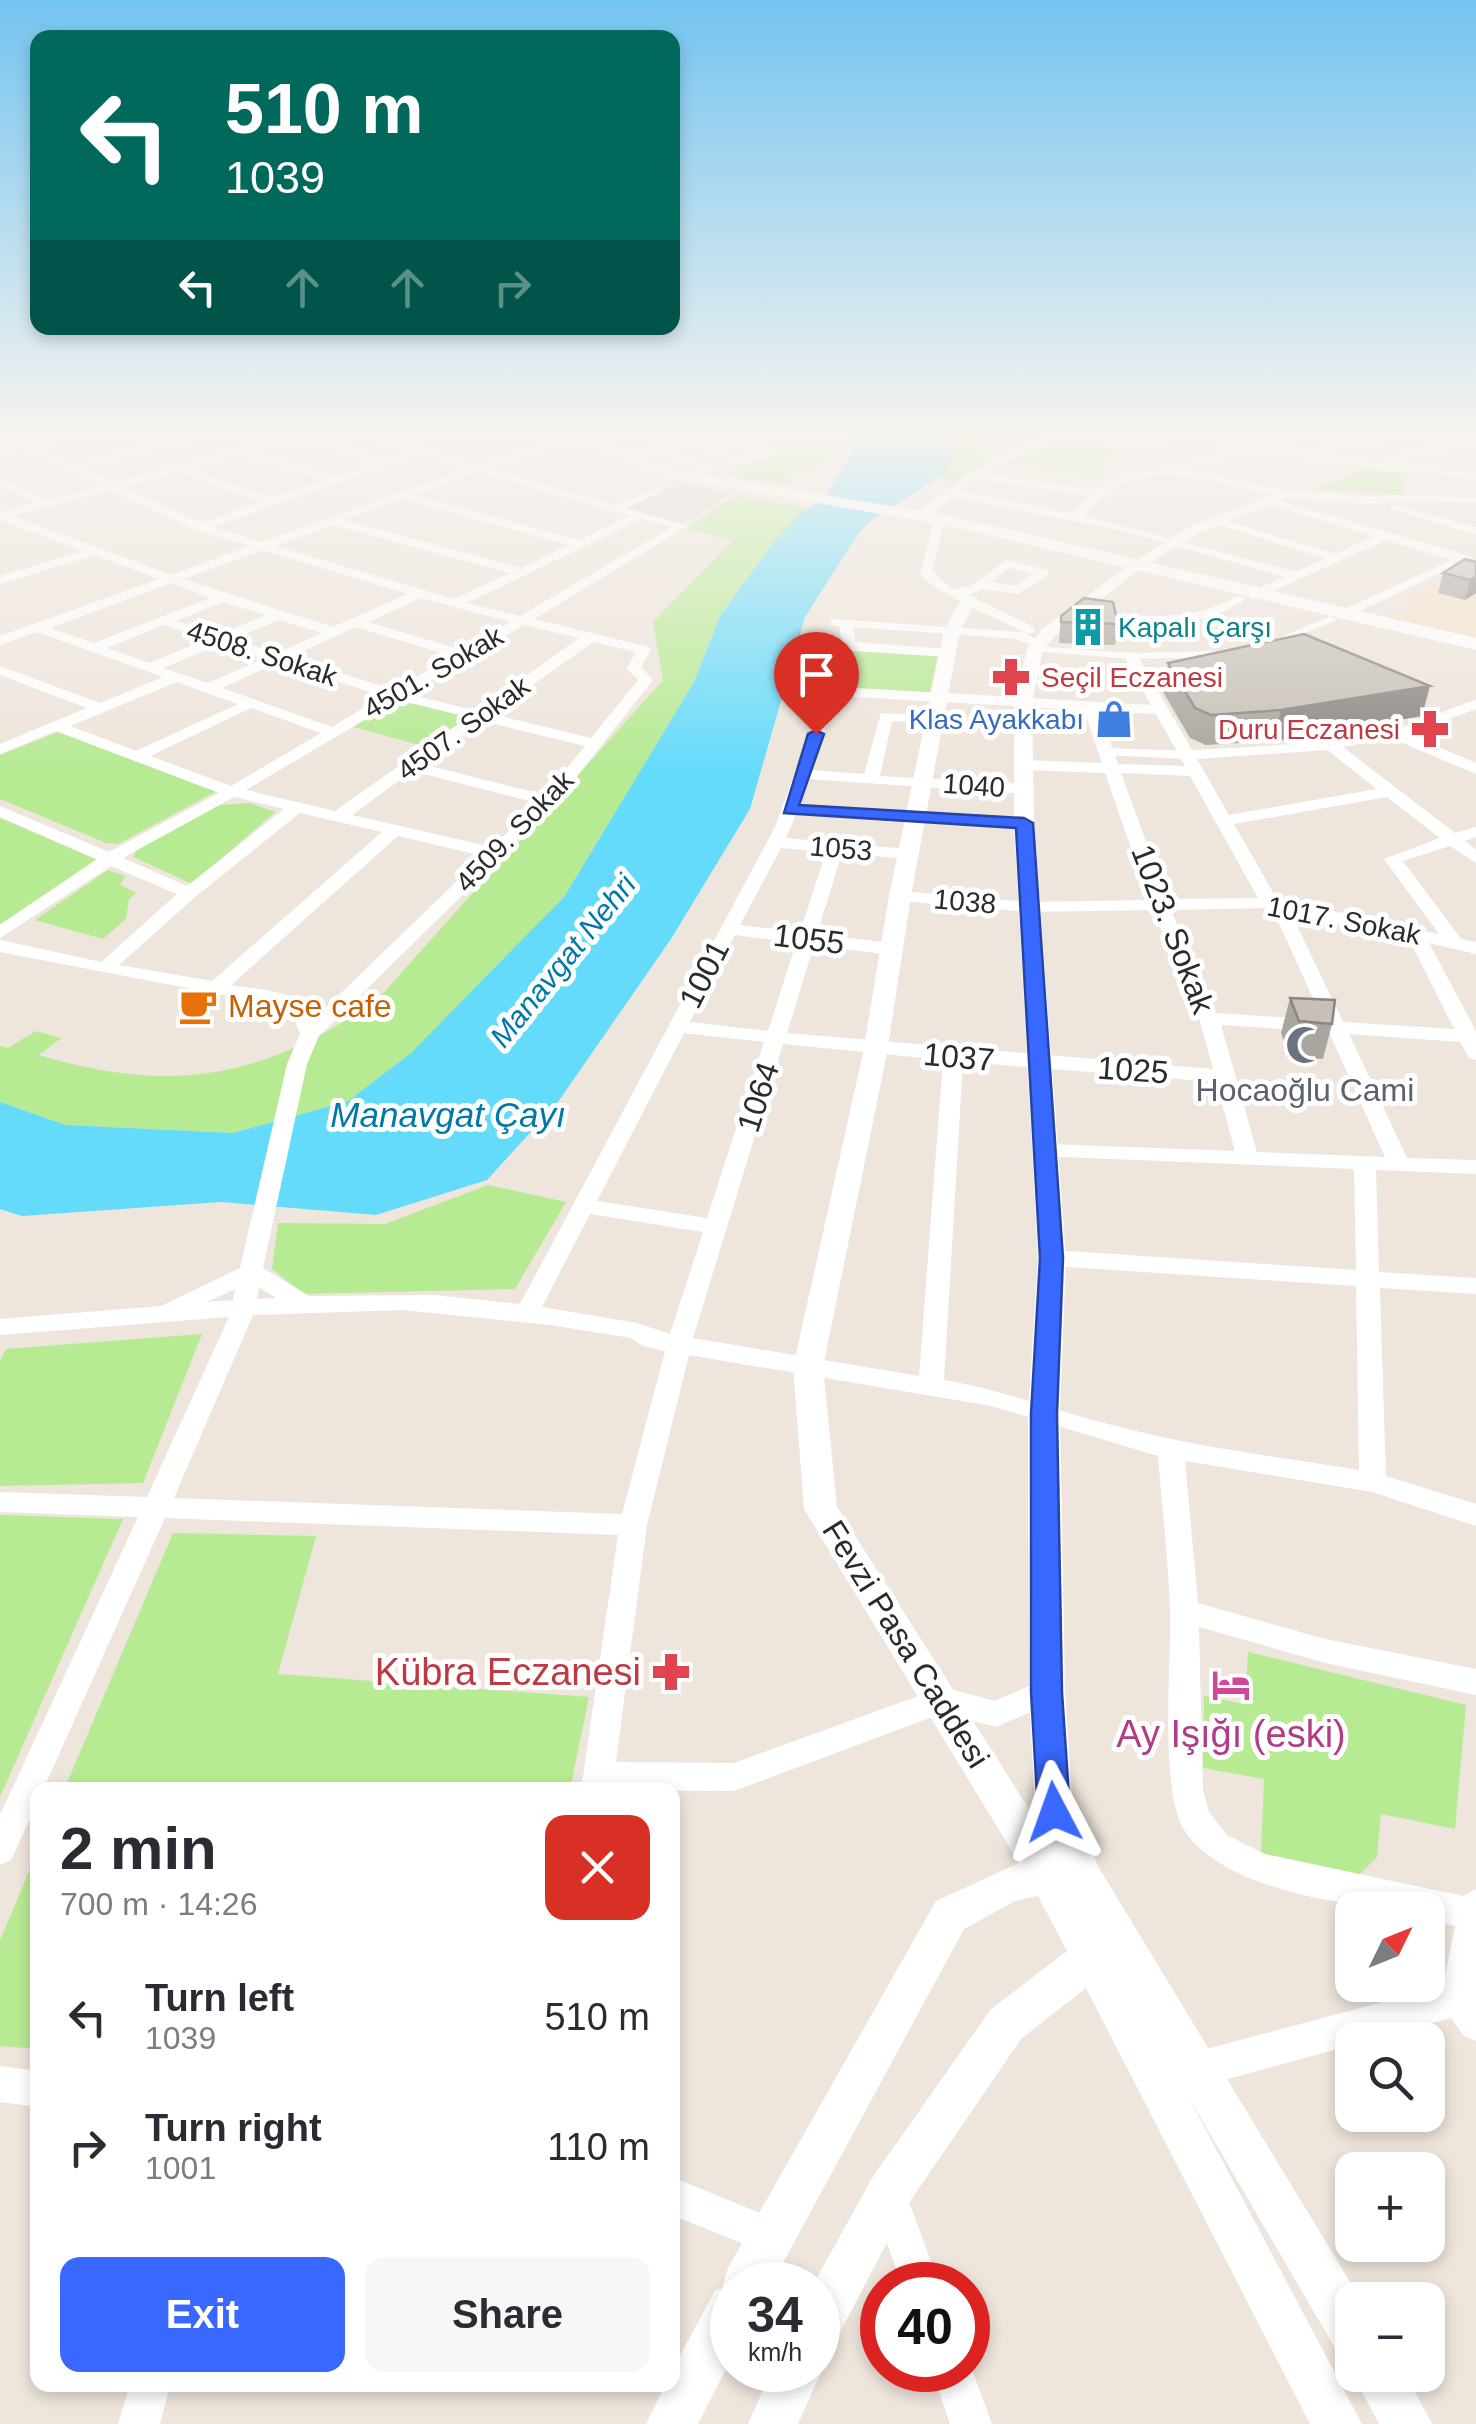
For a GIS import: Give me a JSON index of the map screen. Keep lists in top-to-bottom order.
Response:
{
  "streets": {
    "street": [
      "4508. Sokak",
      "4501. Sokak",
      "4507. Sokak",
      "1040",
      "4509. Sokak",
      "1053",
      "1038",
      "1017. Sokak",
      "1023. Sokak",
      "1055",
      "1001",
      "1037",
      "1025",
      "1064",
      "Fevzi Pasa Caddesi"
    ]
  },
  "crossings": [
    ["4508. Sokak", "4501. Sokak"],
    ["4508. Sokak", "4507. Sokak"],
    ["4508. Sokak", "4509. Sokak"],
    ["4507. Sokak", "4509. Sokak"],
    ["1040", "1001"],
    ["1040", "Fevzi Pasa Caddesi"],
    ["1053", "1001"],
    ["1053", "1064"],
    ["1053", "Fevzi Pasa Caddesi"],
    ["1038", "1017. Sokak"],
    ["1038", "Fevzi Pasa Caddesi"],
    ["1017. Sokak", "1023. Sokak"],
    ["1023. Sokak", "1025"],
    ["1055", "1001"],
    ["1055", "1064"],
    ["1055", "Fevzi Pasa Caddesi"],
    ["1001", "1037"],
    ["1001", "Fevzi Pasa Caddesi"],
    ["1037", "1025"],
    ["1037", "1064"],
    ["1037", "Fevzi Pasa Caddesi"]
  ],
  "water": ["Manavgat Nehri", "Manavgat Çayı"],
  "places": {
    "building": ["Kapalı Çarşı"],
    "pharmacy": ["Seçil Eczanesi", "Duru Eczanesi", "Kübra Eczanesi"],
    "shop": ["Klas Ayakkabı"],
    "cafe": ["Mayse cafe"],
    "mosque": ["Hocaoğlu Cami"],
    "hotel": ["Ay Işığı (eski)"]
  },
  "north": "top right",
  "page": {
    "turn": ["510 m", "1039"],
    "heading": ["2 min", "700 m · 14:26"],
    "map_buttons": ["+", "−"],
    "list": [
      {
        "name": "Turn left",
        "note": "1039",
        "value": "510 m"
      },
      {
        "name": "Turn right",
        "note": "1001",
        "value": "110 m"
      }
    ],
    "buttons": ["Exit", "Share"],
    "speed": "34 km/h",
    "limit": "40"
  }
}
